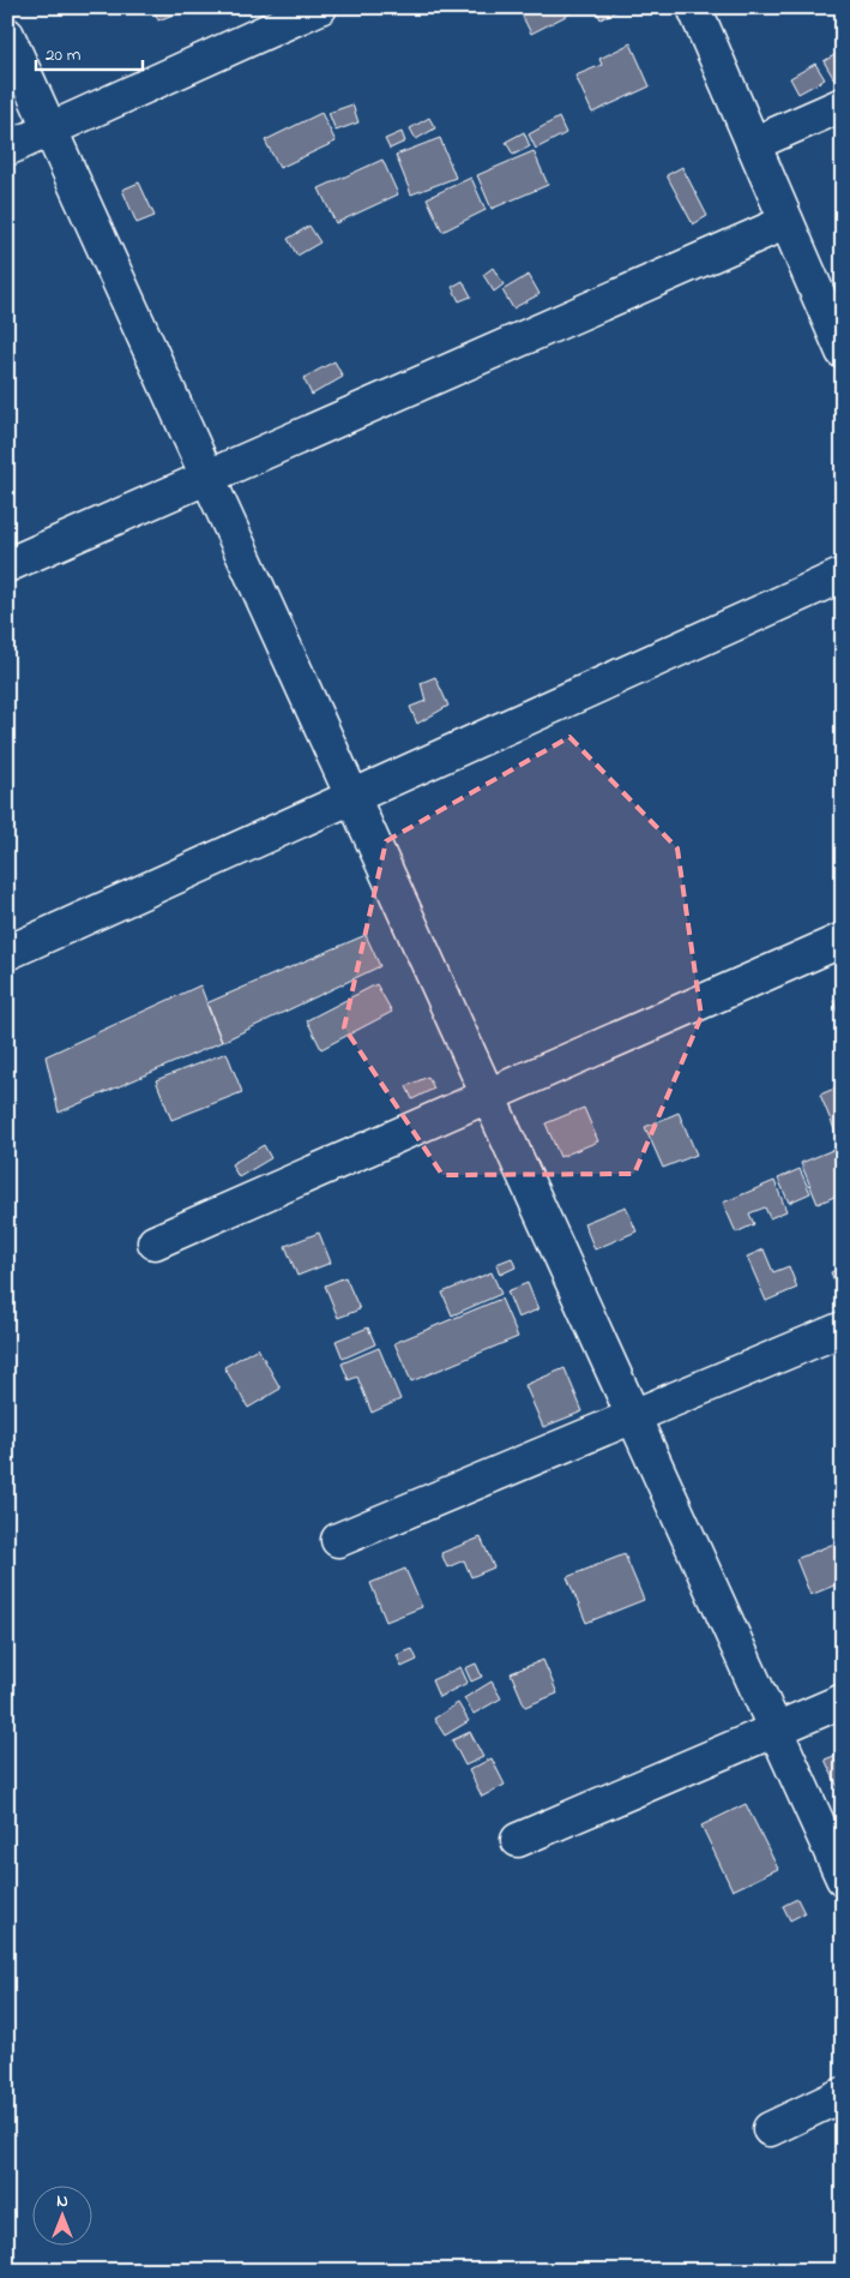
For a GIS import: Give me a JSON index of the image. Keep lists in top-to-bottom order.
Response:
{
  "scale_bar": "20 m",
  "north": "top"
}
